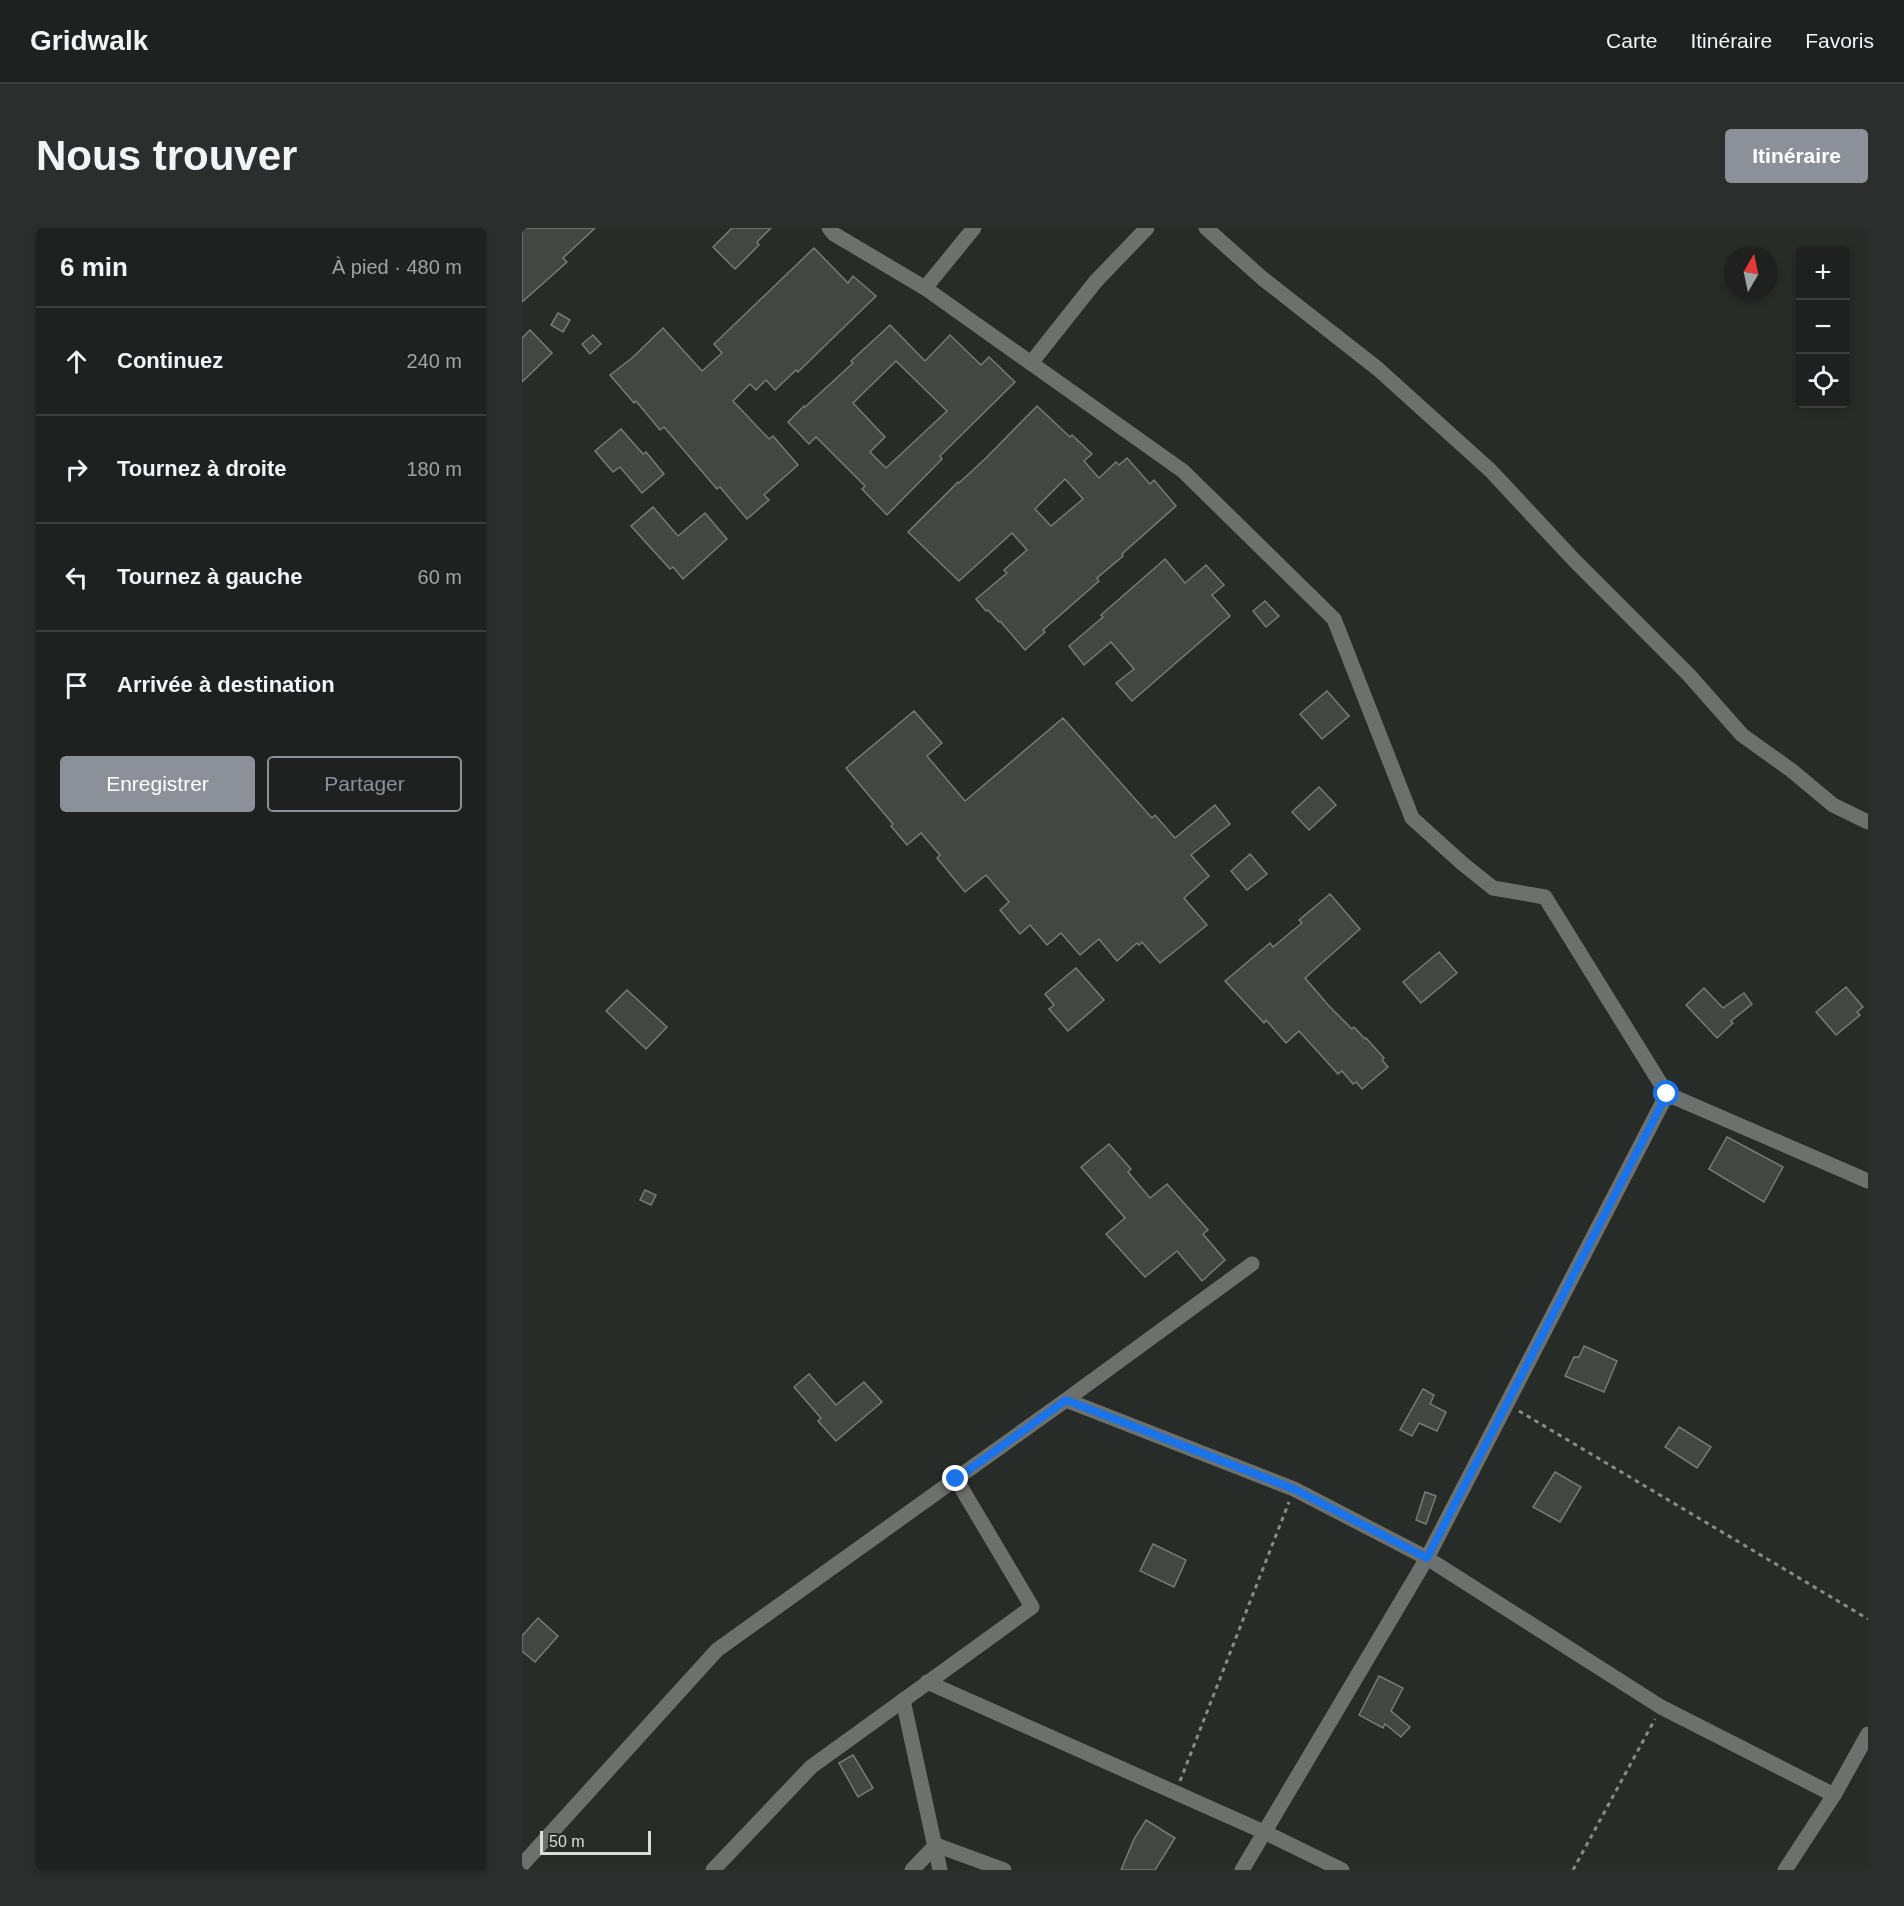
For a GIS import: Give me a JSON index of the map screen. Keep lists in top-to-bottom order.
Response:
{
  "scale_bar": "50 m",
  "north": "top",
  "page": {
    "header": "Gridwalk",
    "nav": ["Carte", "Itinéraire", "Favoris"],
    "buttons": [
      "Itinéraire",
      ["Enregistrer", "Partager"]
    ],
    "title": "Nous trouver",
    "heading": ["6 min", "À pied · 480 m"],
    "map_buttons": ["+", "−"],
    "list": [
      ["Continuez", "240 m"],
      ["Tournez à droite", "180 m"],
      ["Tournez à gauche", "60 m"],
      "Arrivée à destination"
    ],
    "scale": "50 m"
  }
}
